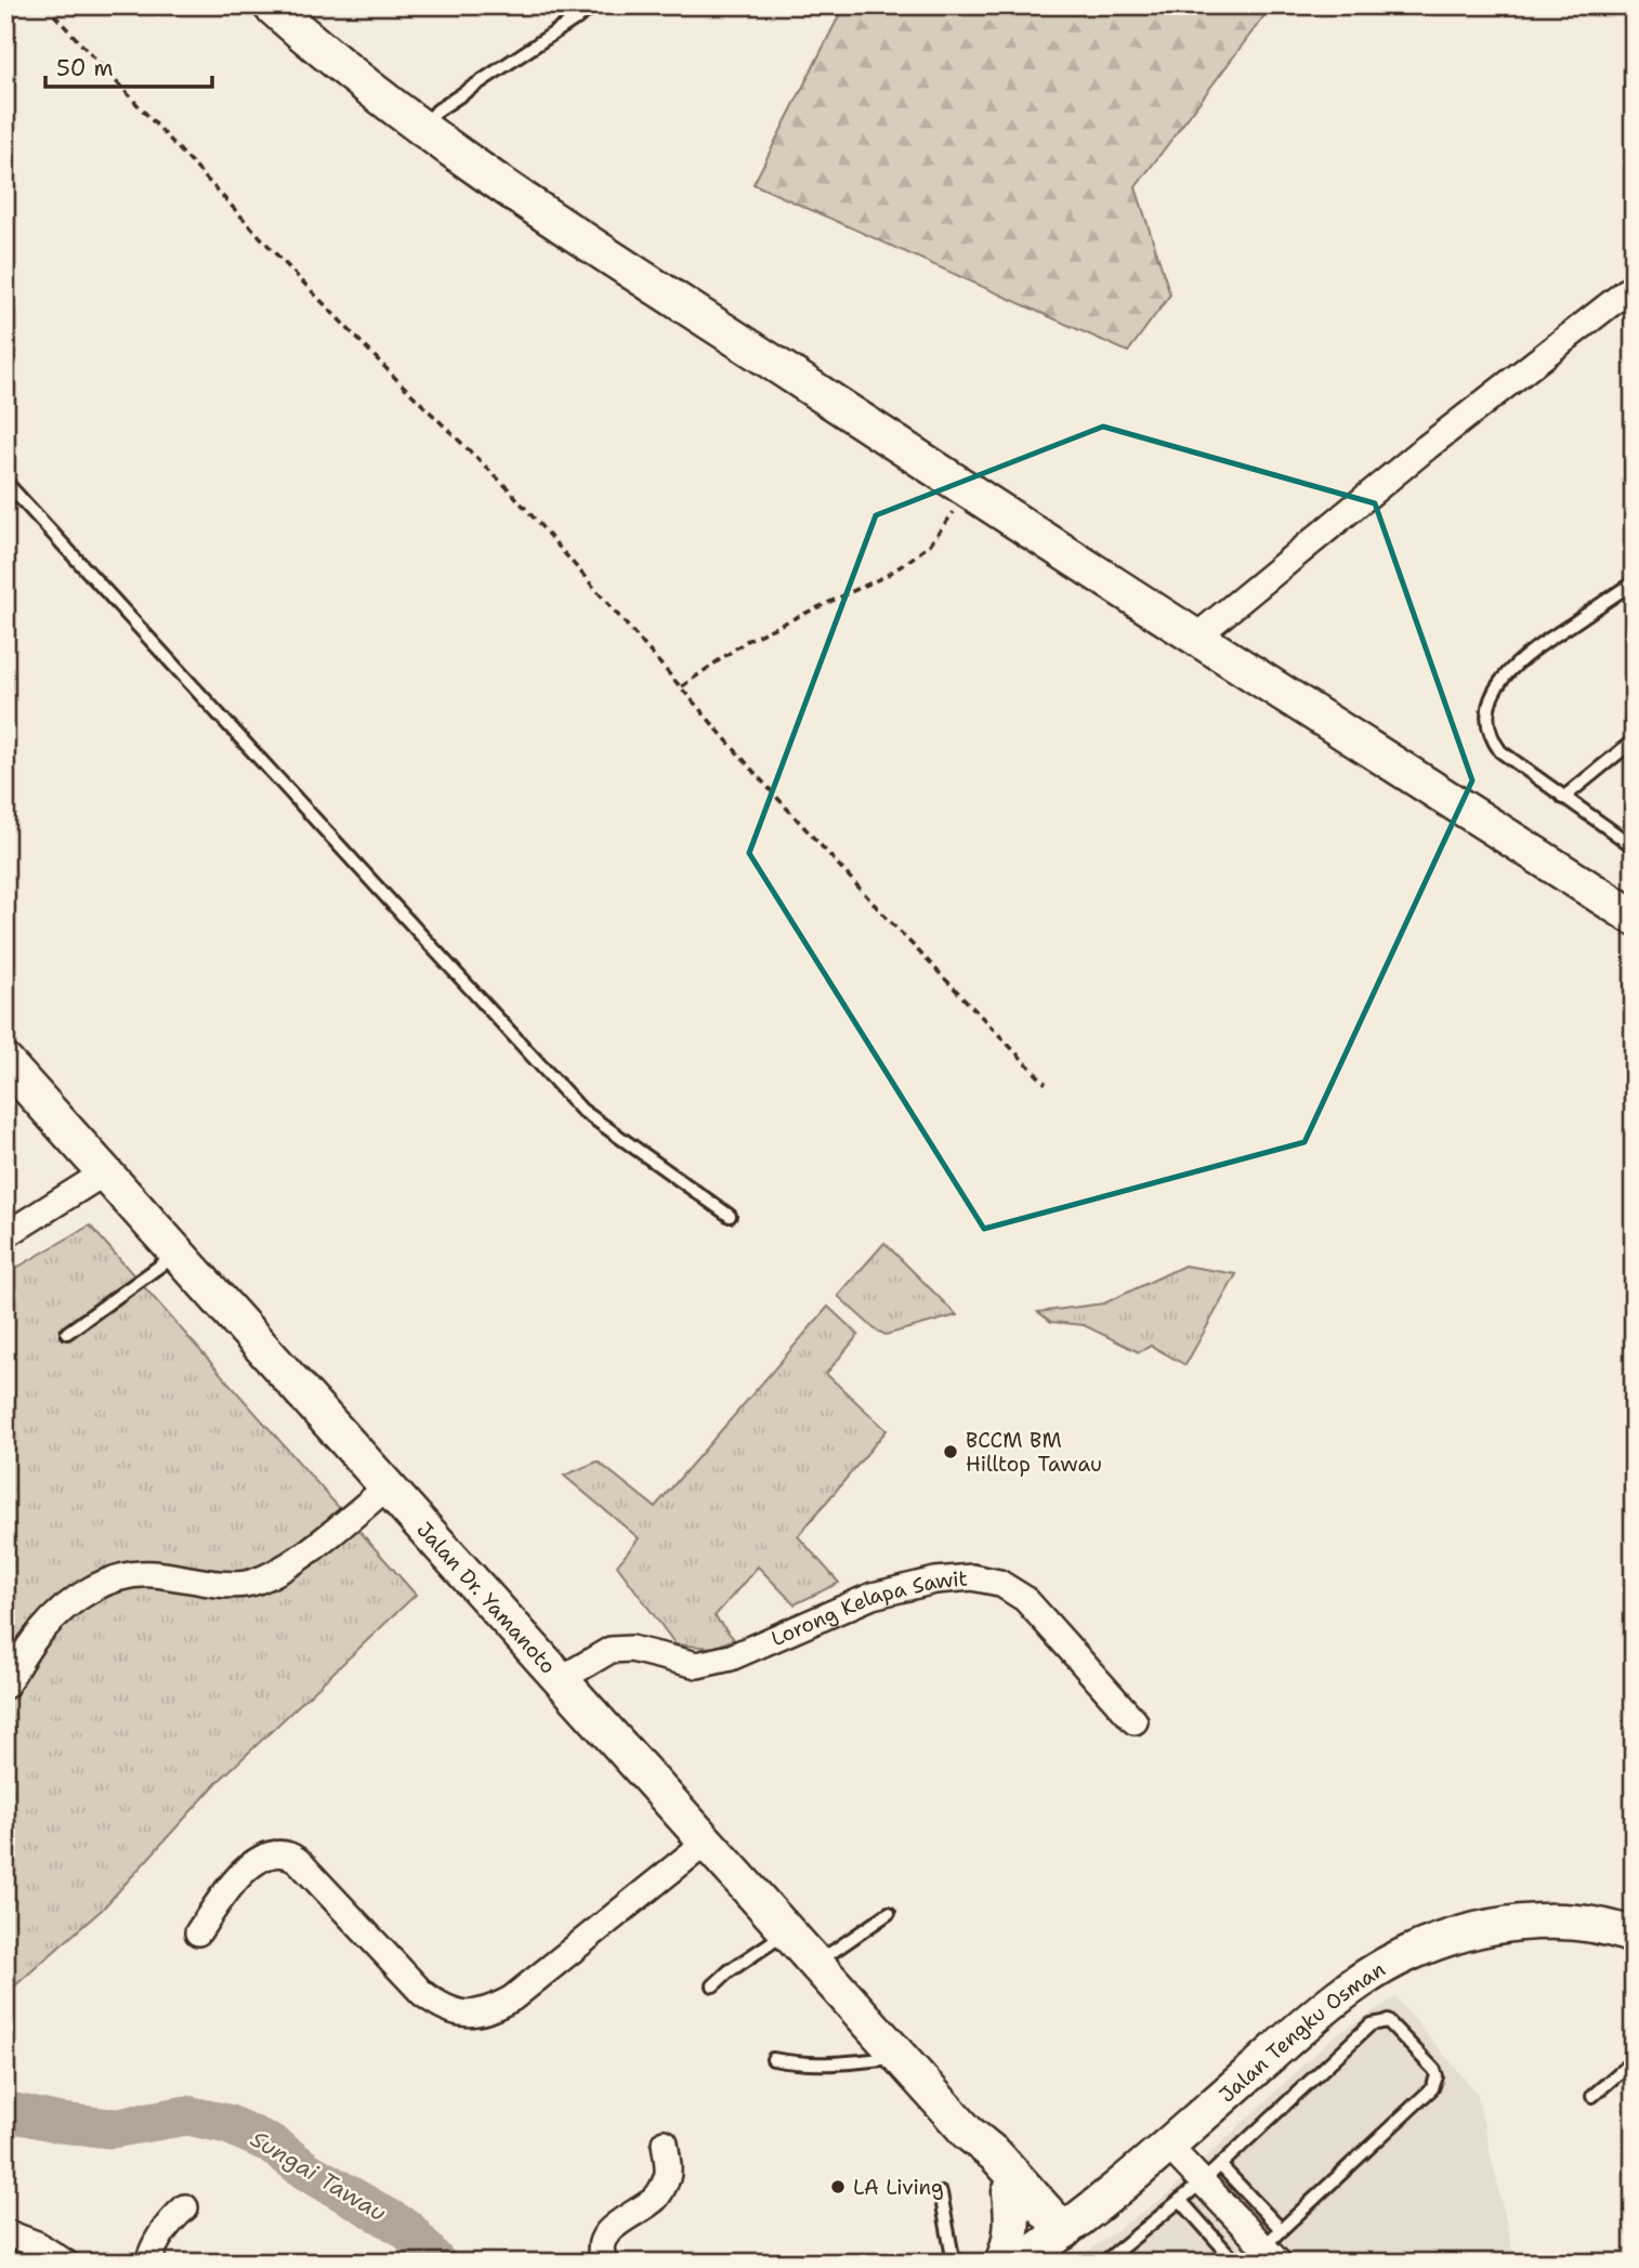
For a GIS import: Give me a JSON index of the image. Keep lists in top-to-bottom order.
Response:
{
  "streets": {
    "main road": ["Jalan Dr. Yamanoto", "Jalan Tengku Osman"],
    "street": ["Lorong Kelapa Sawit"]
  },
  "crossings": [
    ["Jalan Dr. Yamanoto", "Lorong Kelapa Sawit"],
    ["Jalan Dr. Yamanoto", "Jalan Tengku Osman"]
  ],
  "water": ["Sungai Tawau"],
  "places": ["BCCM BM Hilltop Tawau", "LA Living"],
  "scale_bar": "50 m"
}
